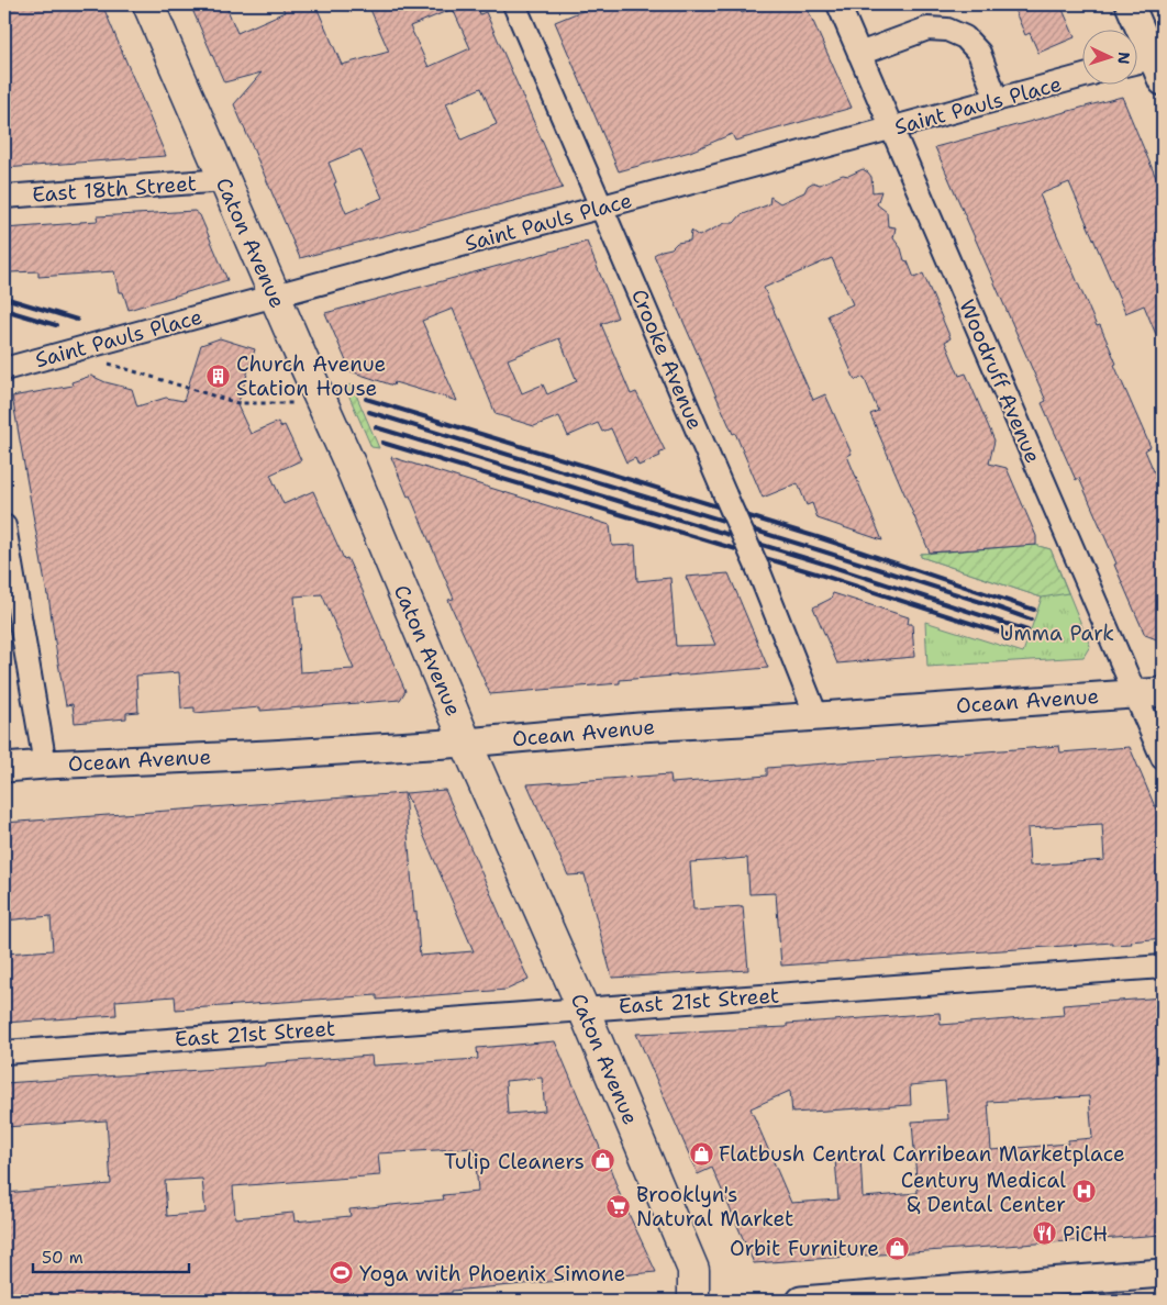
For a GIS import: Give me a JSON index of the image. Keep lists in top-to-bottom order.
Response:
{
  "streets": {
    "highway": ["Caton Avenue"],
    "main road": ["Ocean Avenue"],
    "street": [
      "Saint Pauls Place",
      "East 18th Street",
      "Crooke Avenue",
      "Woodruff Avenue",
      "East 21st Street"
    ]
  },
  "crossings": [
    ["Saint Pauls Place", "Caton Avenue"],
    ["Saint Pauls Place", "Crooke Avenue"],
    ["Saint Pauls Place", "Woodruff Avenue"],
    ["East 18th Street", "Caton Avenue"],
    ["Caton Avenue", "Ocean Avenue"],
    ["Caton Avenue", "East 21st Street"],
    ["Crooke Avenue", "Ocean Avenue"],
    ["Woodruff Avenue", "Ocean Avenue"]
  ],
  "parks": ["Umma Park"],
  "places": {
    "building": ["Church Avenue Station House"],
    "shop": ["Flatbush Central Carribean Marketplace", "Tulip Cleaners", "Orbit Furniture"],
    "hospital": ["Century Medical & Dental Center"],
    "supermarket": ["Brooklyn's Natural Market"],
    "restaurant": ["PiCH"],
    "sports": ["Yoga with Phoenix Simone"]
  },
  "scale_bar": "50 m",
  "north": "right"
}
